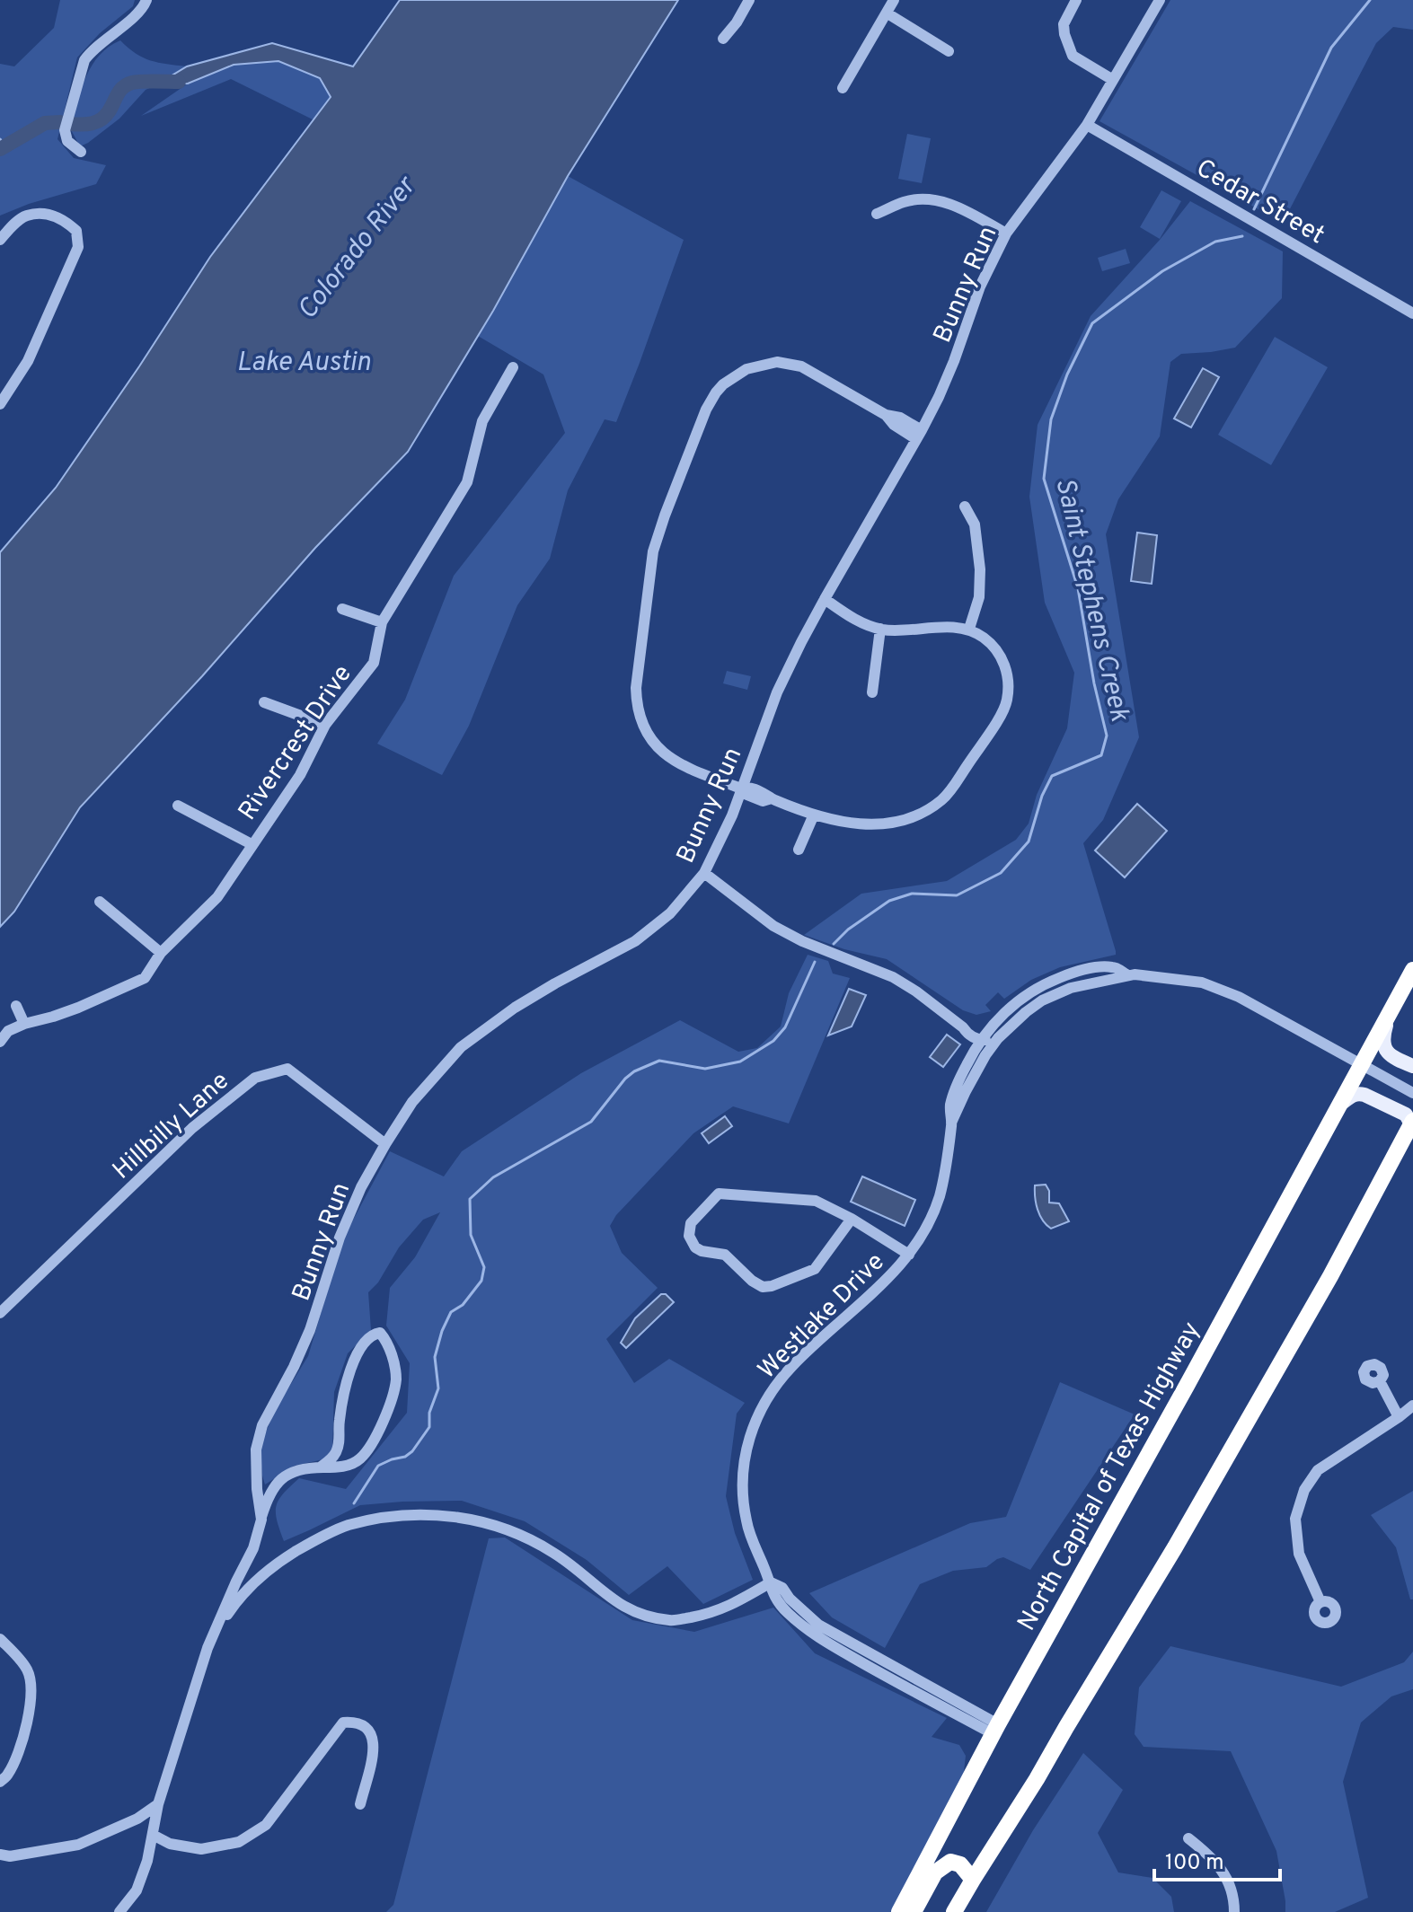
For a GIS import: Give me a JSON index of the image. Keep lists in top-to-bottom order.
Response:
{
  "streets": {
    "highway": ["North Capital of Texas Highway"],
    "street": [
      "Cedar Street",
      "Bunny Run",
      "Rivercrest Drive",
      "Hillbilly Lane",
      "Westlake Drive"
    ]
  },
  "crossings": [
    ["Cedar Street", "Bunny Run"],
    ["Bunny Run", "Hillbilly Lane"],
    ["Westlake Drive", "North Capital of Texas Highway"]
  ],
  "water": ["Colorado River", "Lake Austin", "Saint Stephens Creek"],
  "scale_bar": "100 m"
}
